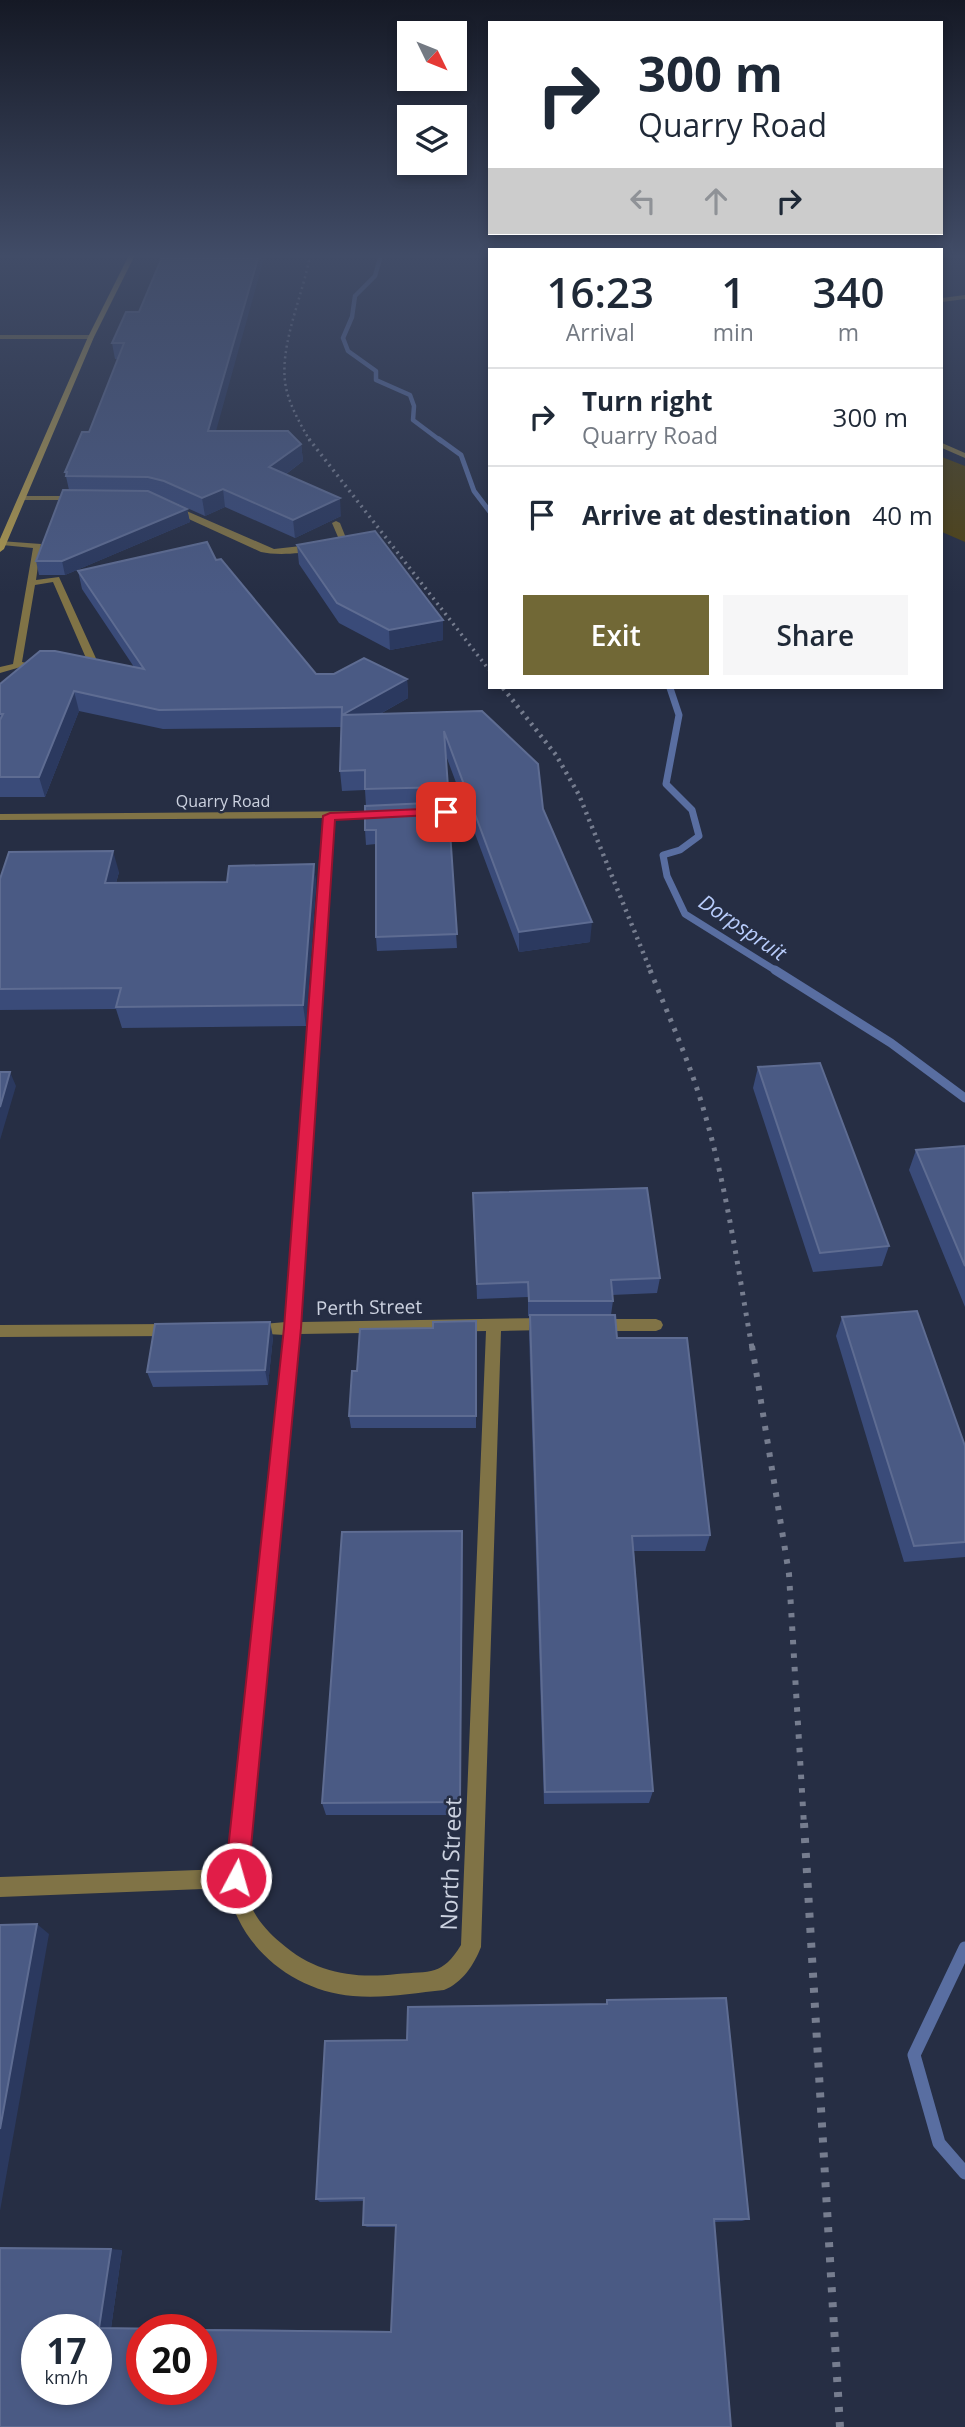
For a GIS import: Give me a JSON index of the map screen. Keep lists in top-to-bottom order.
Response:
{
  "streets": {
    "street": ["Quarry Road", "Perth Street", "North Street"]
  },
  "crossings": [
    ["Perth Street", "North Street"]
  ],
  "water": ["Dorpspruit"],
  "north": "bottom right",
  "page": {
    "turn": ["300 m", "Quarry Road"],
    "eta": [
      "16:23",
      "Arrival",
      "1",
      "min",
      "340",
      "m"
    ],
    "list": [
      {
        "name": "Turn right",
        "note": "Quarry Road",
        "value": "300 m"
      },
      {
        "name": "Arrive at destination",
        "value": "40 m"
      }
    ],
    "buttons": ["Exit", "Share"],
    "speed": "17 km/h",
    "limit": "20"
  }
}
